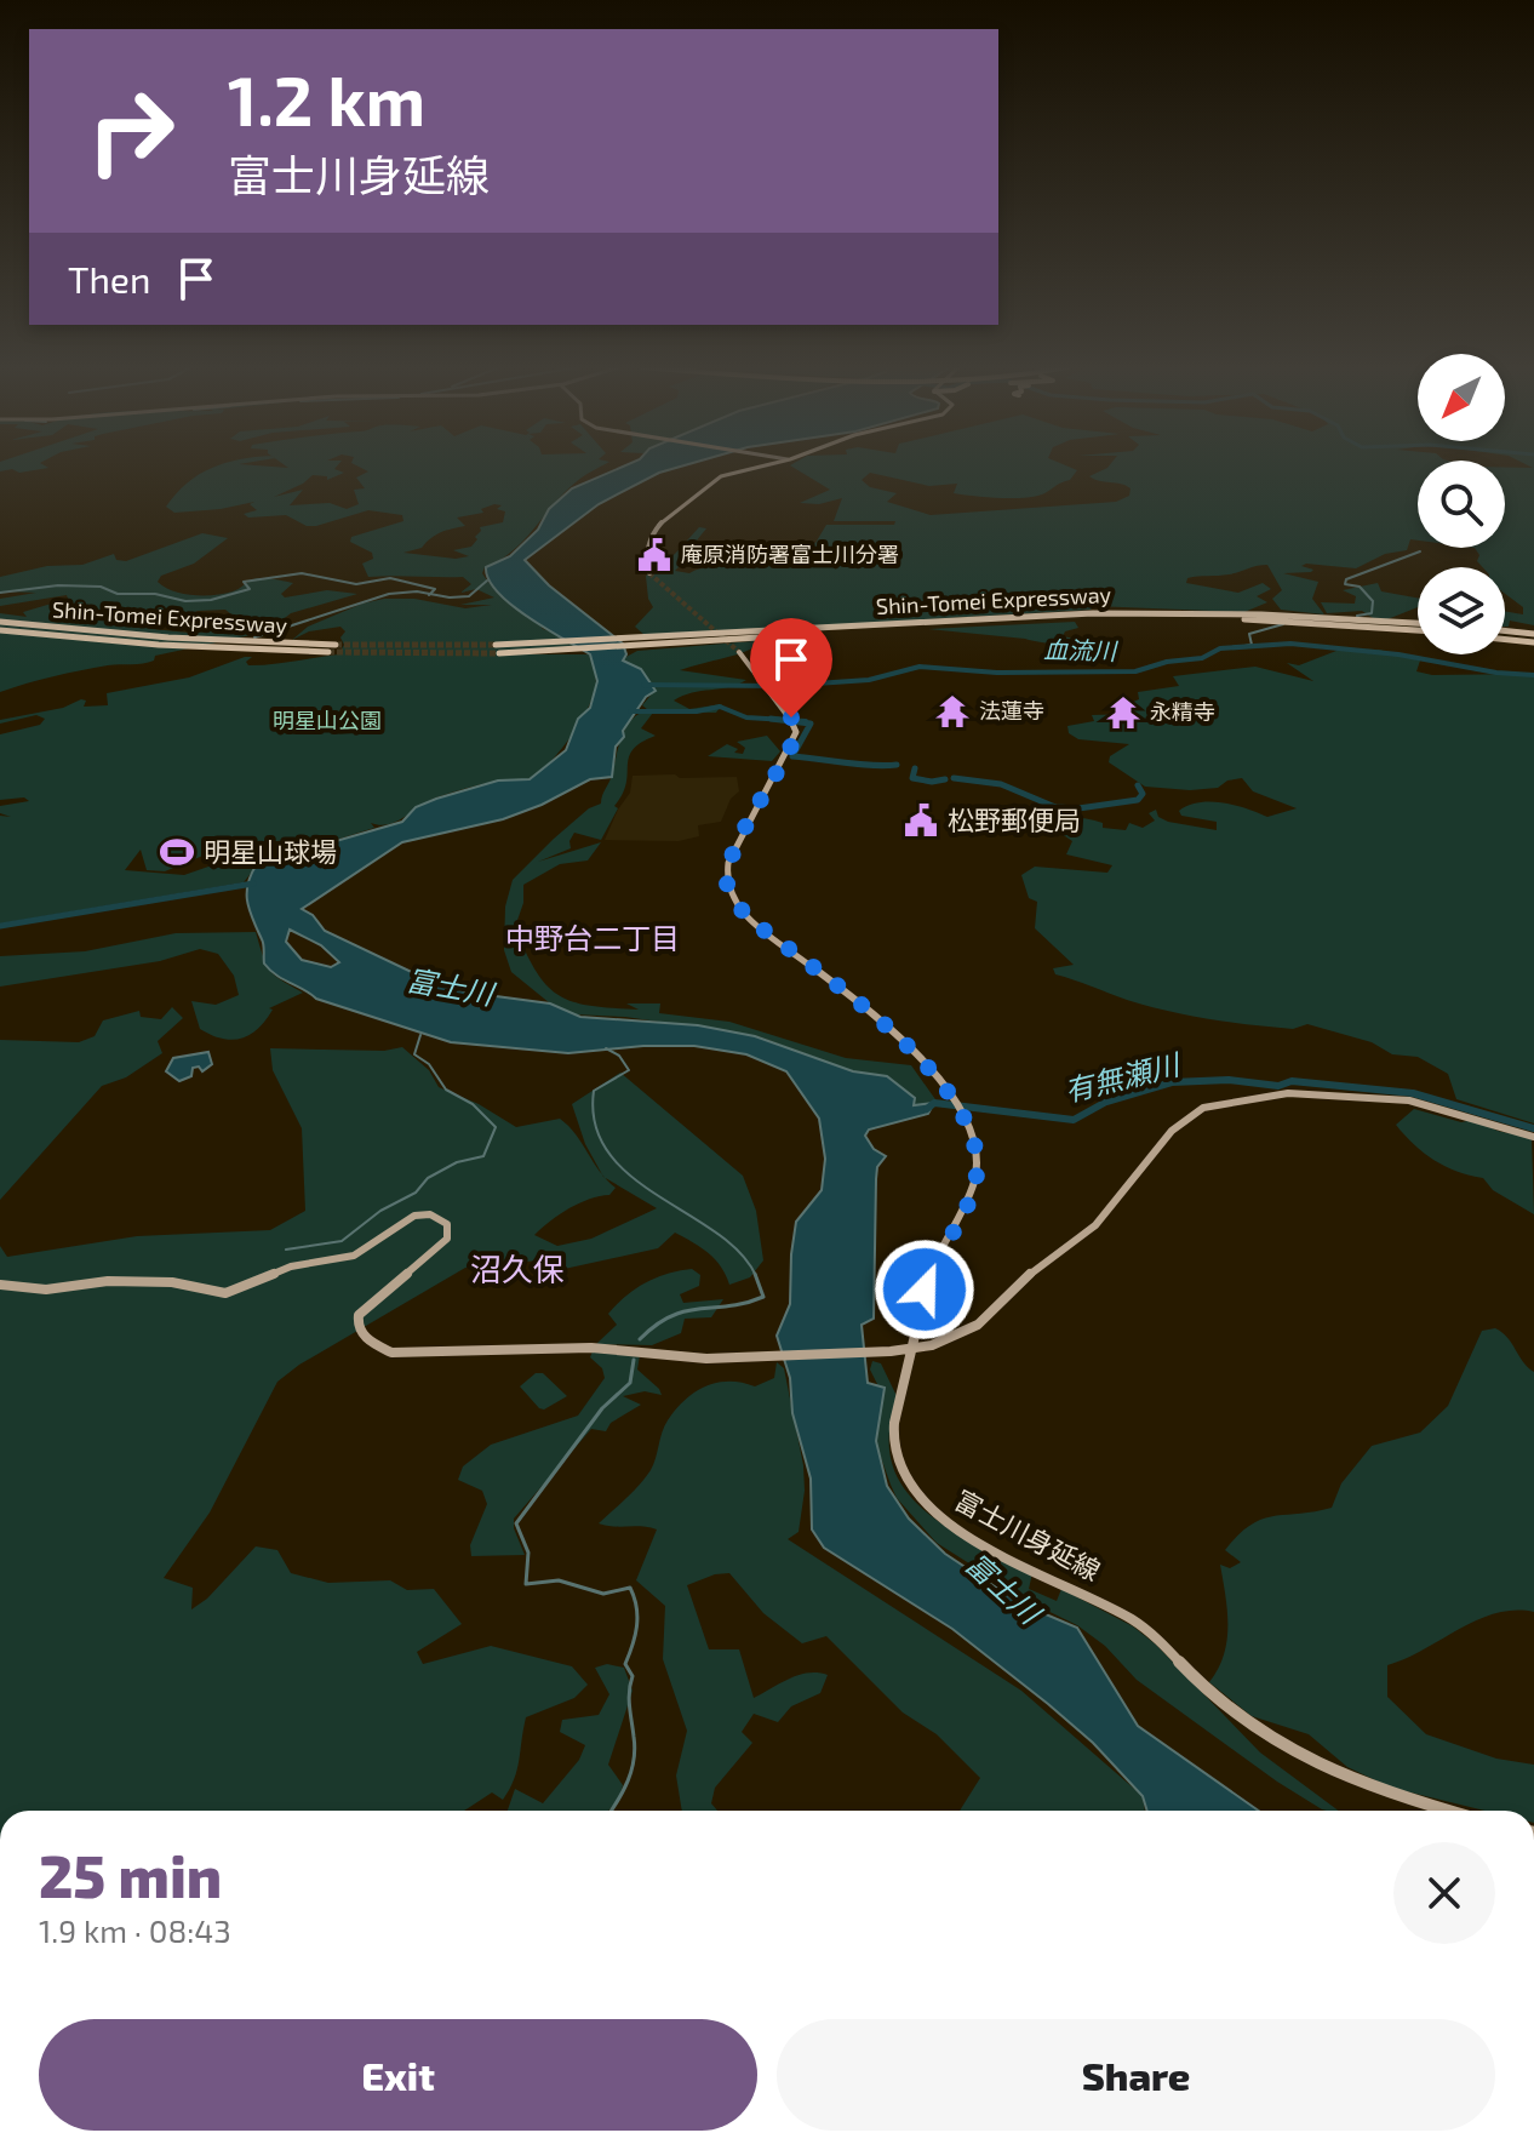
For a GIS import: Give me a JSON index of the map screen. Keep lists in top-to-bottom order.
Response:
{
  "streets": {
    "highway": ["Shin-Tomei Expressway"],
    "main road": ["富士川身延線"]
  },
  "districts": ["中野台二丁目", "沼久保"],
  "water": ["血流川", "富士川", "有無瀬川"],
  "parks": ["明星山公園"],
  "places": {
    "public building": ["庵原消防署富士川分署", "松野郵便局"],
    "temple": ["法蓮寺", "永精寺"],
    "sports": ["明星山球場"]
  },
  "north": "bottom left",
  "page": {
    "turn": ["1.2 km", "富士川身延線"],
    "then": "Then",
    "heading": ["25 min", "1.9 km · 08:43"],
    "buttons": ["Exit", "Share"]
  }
}
